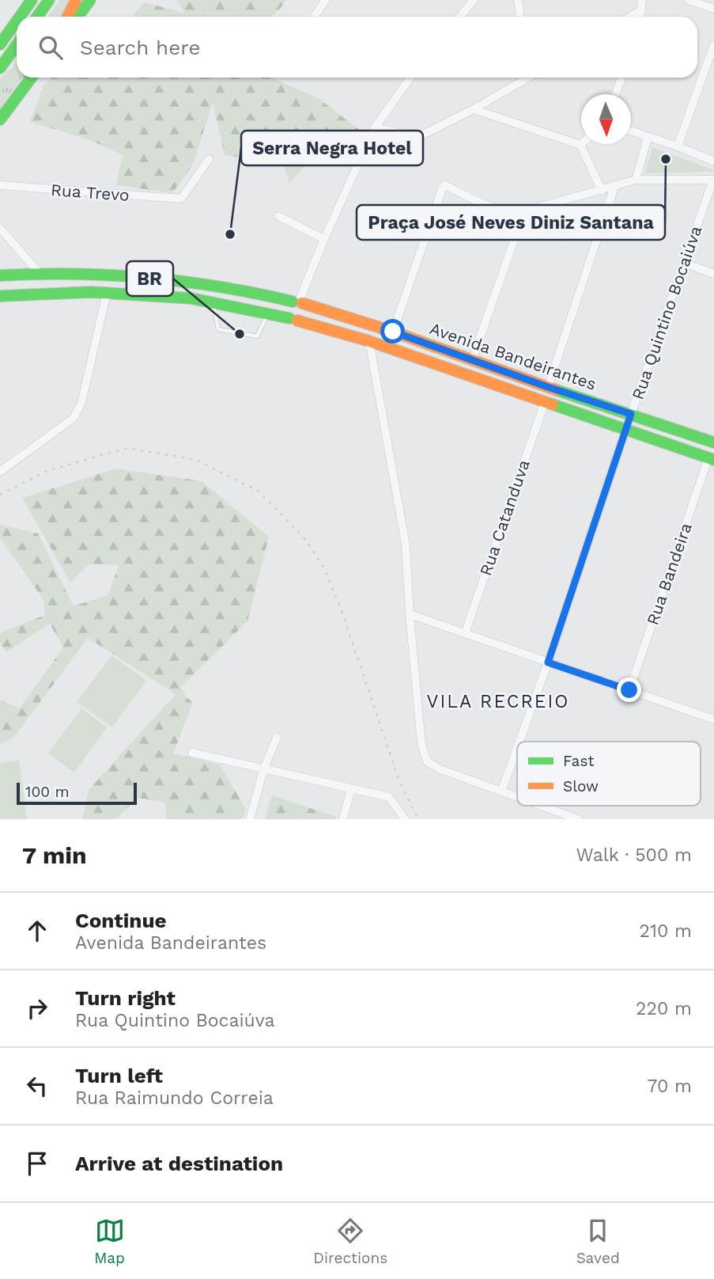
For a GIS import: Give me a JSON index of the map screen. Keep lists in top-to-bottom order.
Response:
{
  "streets": {
    "main road": ["Avenida Bandeirantes"],
    "street": [
      "Rua Trevo",
      "Rua Quintino Bocaiúva",
      "Rua Catanduva",
      "Rua Bandeira"
    ]
  },
  "crossings": [
    ["Rua Quintino Bocaiúva", "Avenida Bandeirantes"],
    ["Avenida Bandeirantes", "Rua Catanduva"],
    ["Avenida Bandeirantes", "Rua Bandeira"]
  ],
  "districts": ["VILA RECREIO"],
  "places": ["Praça José Neves Diniz Santana", "Serra Negra Hotel", "BR"],
  "legend": ["Fast", "Slow"],
  "scale_bar": "100 m",
  "north": "bottom",
  "page": {
    "search": "Search here",
    "scale": "100 m",
    "heading": ["7 min", "Walk · 500 m"],
    "list": [
      ["Continue", "Avenida Bandeirantes", "210 m"],
      ["Turn right", "Rua Quintino Bocaiúva", "220 m"],
      ["Turn left", "Rua Raimundo Correia", "70 m"],
      "Arrive at destination"
    ],
    "nav": ["Map", "Directions", "Saved"]
  }
}
